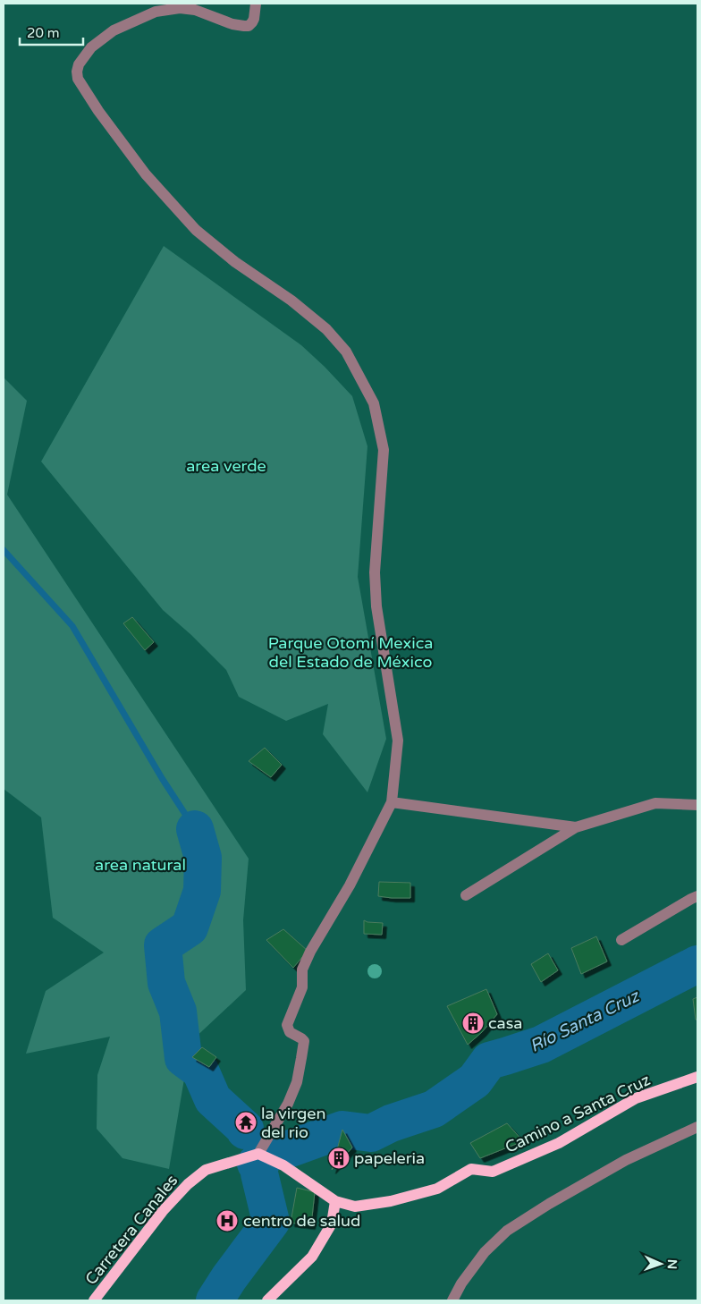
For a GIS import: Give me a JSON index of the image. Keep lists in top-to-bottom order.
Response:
{
  "streets": {
    "main road": ["Camino a Santa Cruz", "Carretera Canales"]
  },
  "water": ["Río Santa Cruz"],
  "parks": ["area verde", "Parque Otomí Mexica del Estado de México", "area natural"],
  "places": {
    "building": ["casa", "papeleria"],
    "temple": ["la virgen del rio"],
    "hospital": ["centro de salud"]
  },
  "scale_bar": "20 m",
  "north": "right"
}
